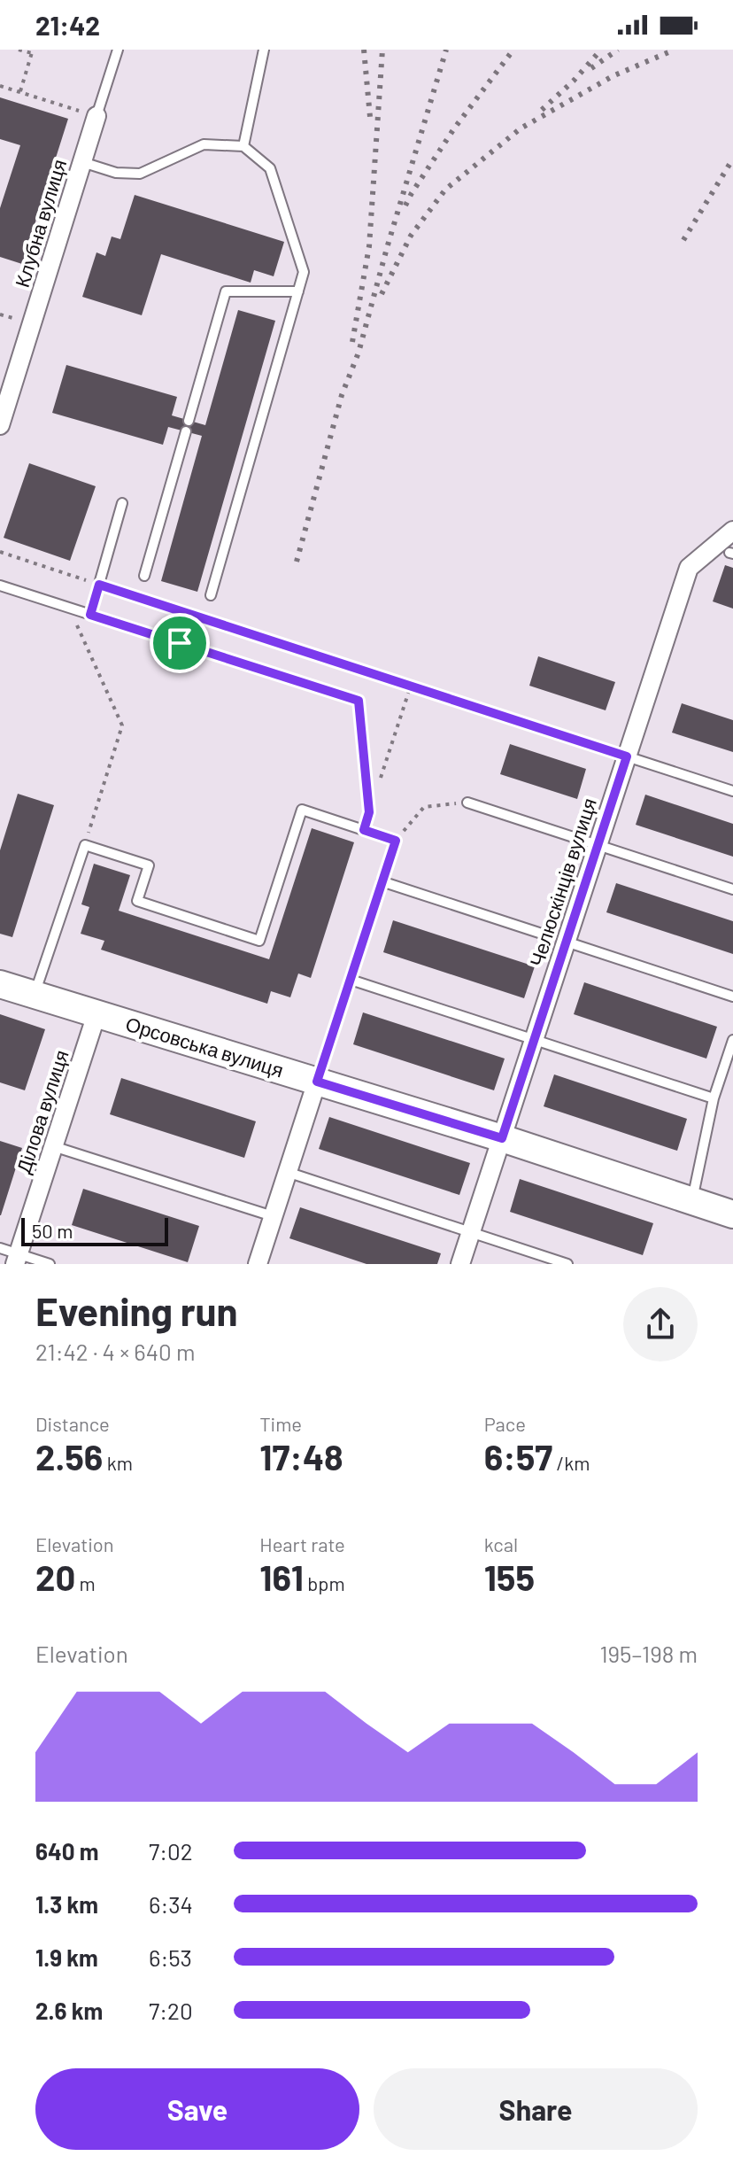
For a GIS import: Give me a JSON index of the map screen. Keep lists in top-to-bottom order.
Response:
{
  "streets": {
    "street": [
      "Клубна вулиця",
      "Челюскінців вулиця",
      "Орсовська вулиця",
      "Ділова вулиця"
    ]
  },
  "crossings": [
    ["Челюскінців вулиця", "Орсовська вулиця"],
    ["Орсовська вулиця", "Ділова вулиця"]
  ],
  "scale_bar": "50 m",
  "page": {
    "status": "21:42",
    "scale": "50 m",
    "heading": ["Evening run", "21:42 · 4 × 640 m"],
    "stats": [
      ["Distance", "2.56 km"],
      ["Time", "17:48"],
      ["Pace", "6:57 /km"],
      ["Elevation", "20 m"],
      ["Heart rate", "161 bpm"],
      ["kcal", "155"]
    ],
    "chart": ["Elevation", "195–198 m"],
    "list": [
      {
        "name": "640 m",
        "note": "7:02"
      },
      {
        "name": "1.3 km",
        "note": "6:34"
      },
      {
        "name": "1.9 km",
        "note": "6:53"
      },
      {
        "name": "2.6 km",
        "note": "7:20"
      }
    ],
    "buttons": ["Save", "Share"]
  }
}
